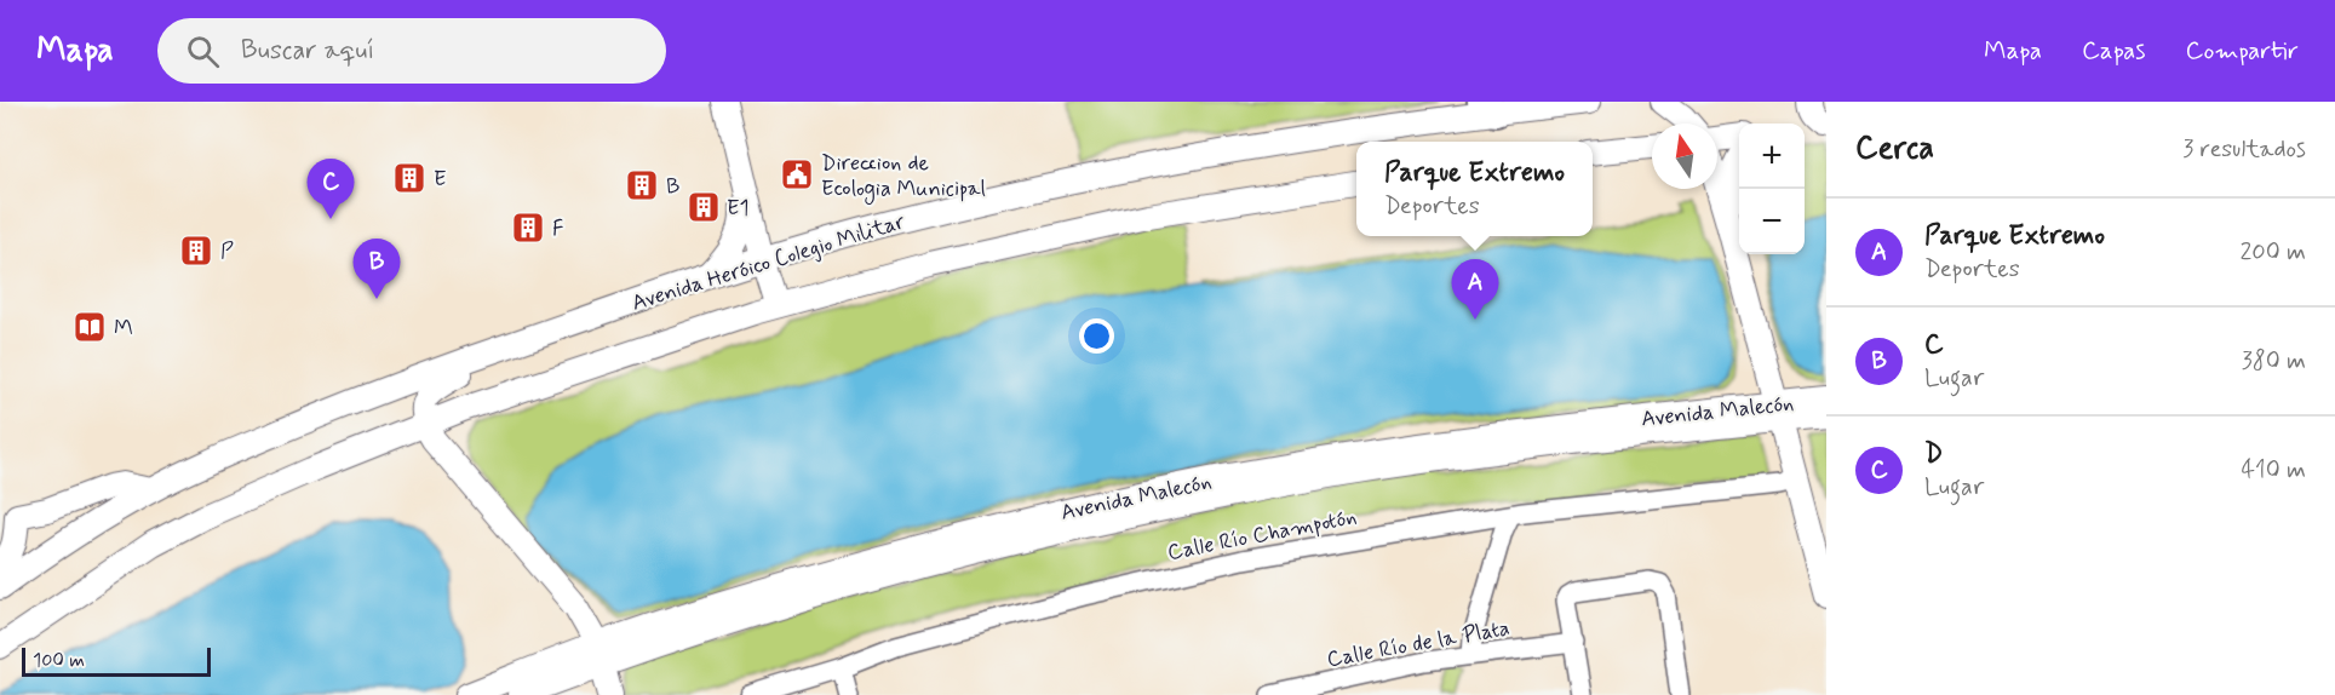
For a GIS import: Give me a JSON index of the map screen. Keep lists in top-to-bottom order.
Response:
{
  "streets": {
    "main road": ["Avenida Heróico Colegio Militar", "Avenida Malecón"],
    "street": ["Calle Río Champotón", "Calle Río de la Plata"]
  },
  "places": {
    "public building": ["Direccion de Ecologia Municipal"],
    "building": [
      "E",
      "B",
      "E1",
      "F",
      "P"
    ],
    "library": ["M"]
  },
  "scale_bar": "100 m",
  "north": "top",
  "page": {
    "header": "Mapa",
    "search": "Buscar aquí",
    "nav": ["Mapa", "Capas", "Compartir"],
    "heading": ["Cerca", "3 resultados"],
    "map_buttons": ["+", "−"],
    "popup": ["Parque Extremo", "Deportes"],
    "pins": ["C", "B", "A"],
    "list": [
      {
        "mark": "A",
        "name": "Parque Extremo",
        "note": "Deportes",
        "value": "200 m"
      },
      {
        "mark": "B",
        "name": "C",
        "note": "Lugar",
        "value": "380 m"
      },
      {
        "mark": "C",
        "name": "D",
        "note": "Lugar",
        "value": "410 m"
      }
    ],
    "scale": "100 m"
  }
}
